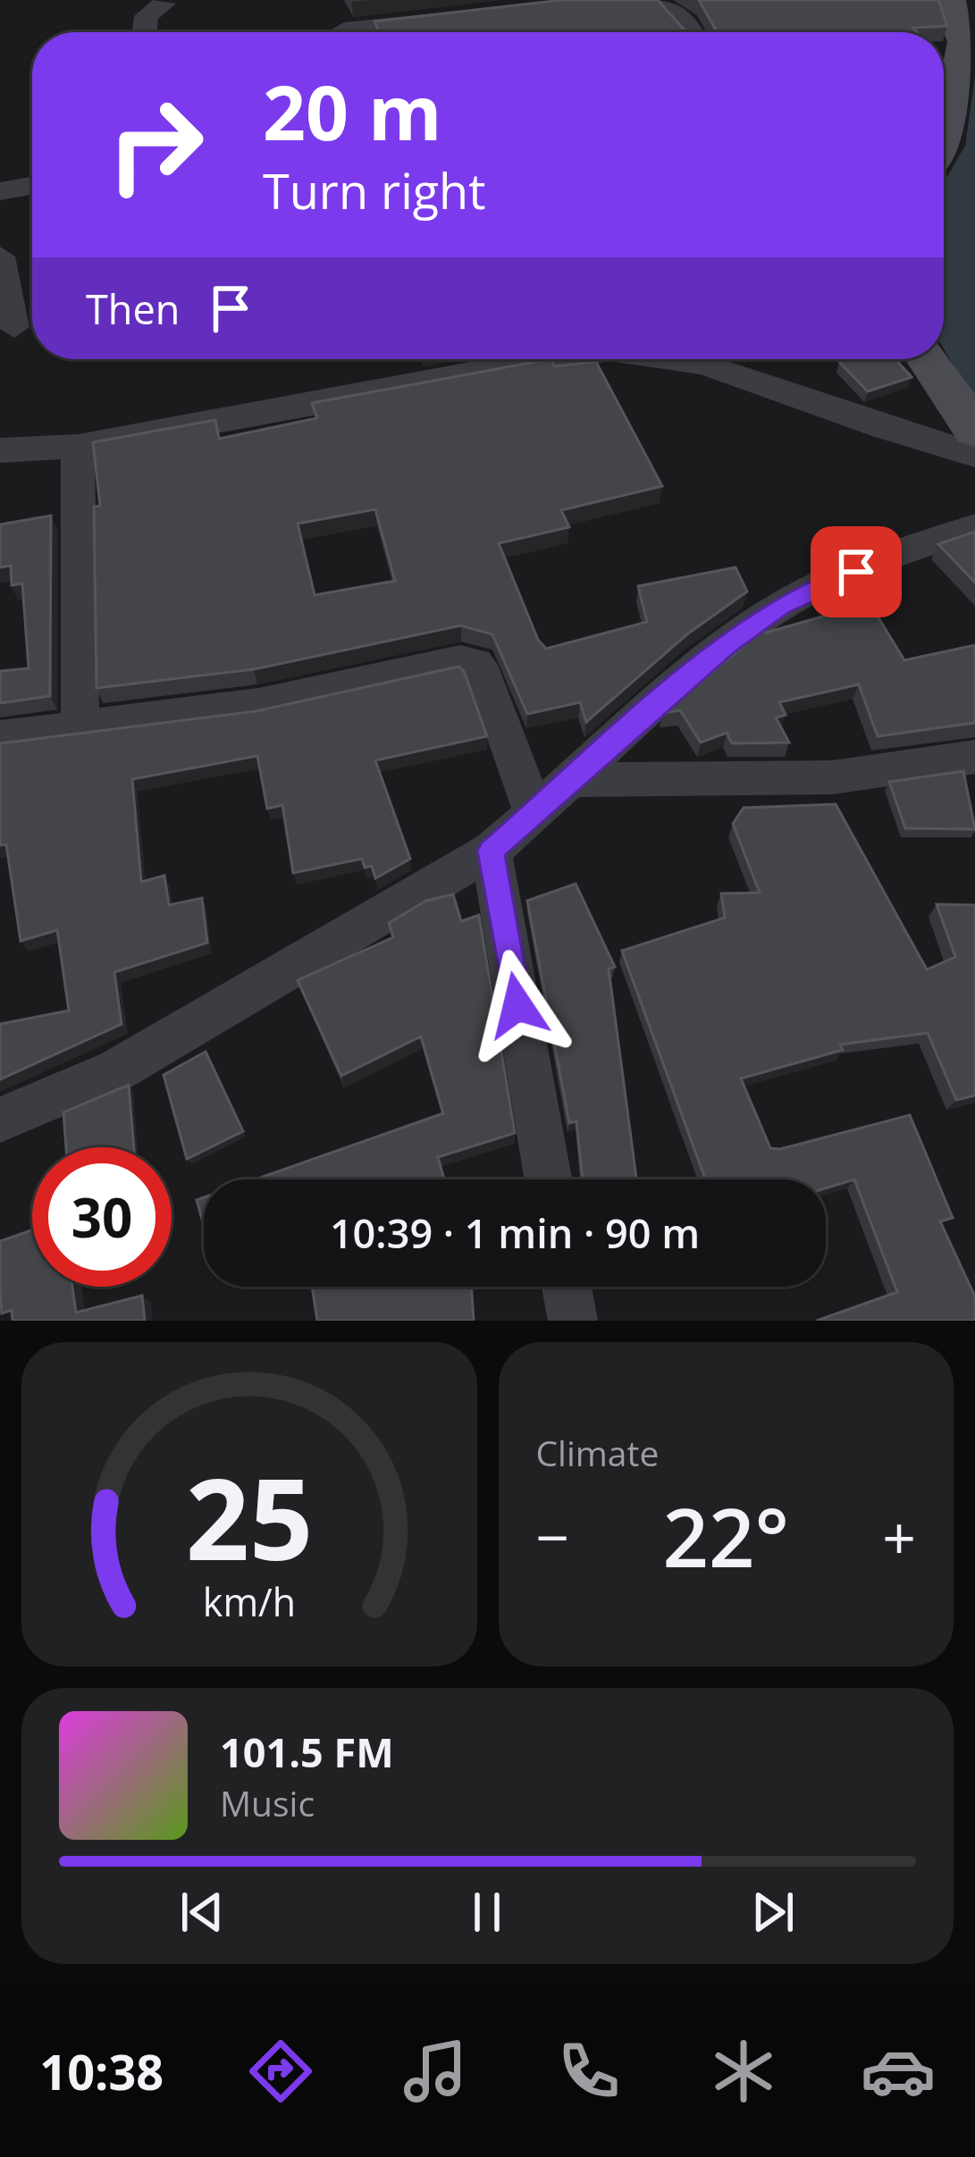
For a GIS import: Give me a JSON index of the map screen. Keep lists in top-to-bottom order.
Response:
{
  "page": {
    "turn": ["20 m", "Turn right"],
    "then": "Then",
    "limit": "30",
    "trip": "10:39 · 1 min · 90 m",
    "tile": "Climate",
    "heat": ["−", "22°", "+"],
    "song": ["101.5 FM", "Music"],
    "tabs": "10:38",
    "gauge": ["25", "km/h"]
  }
}
